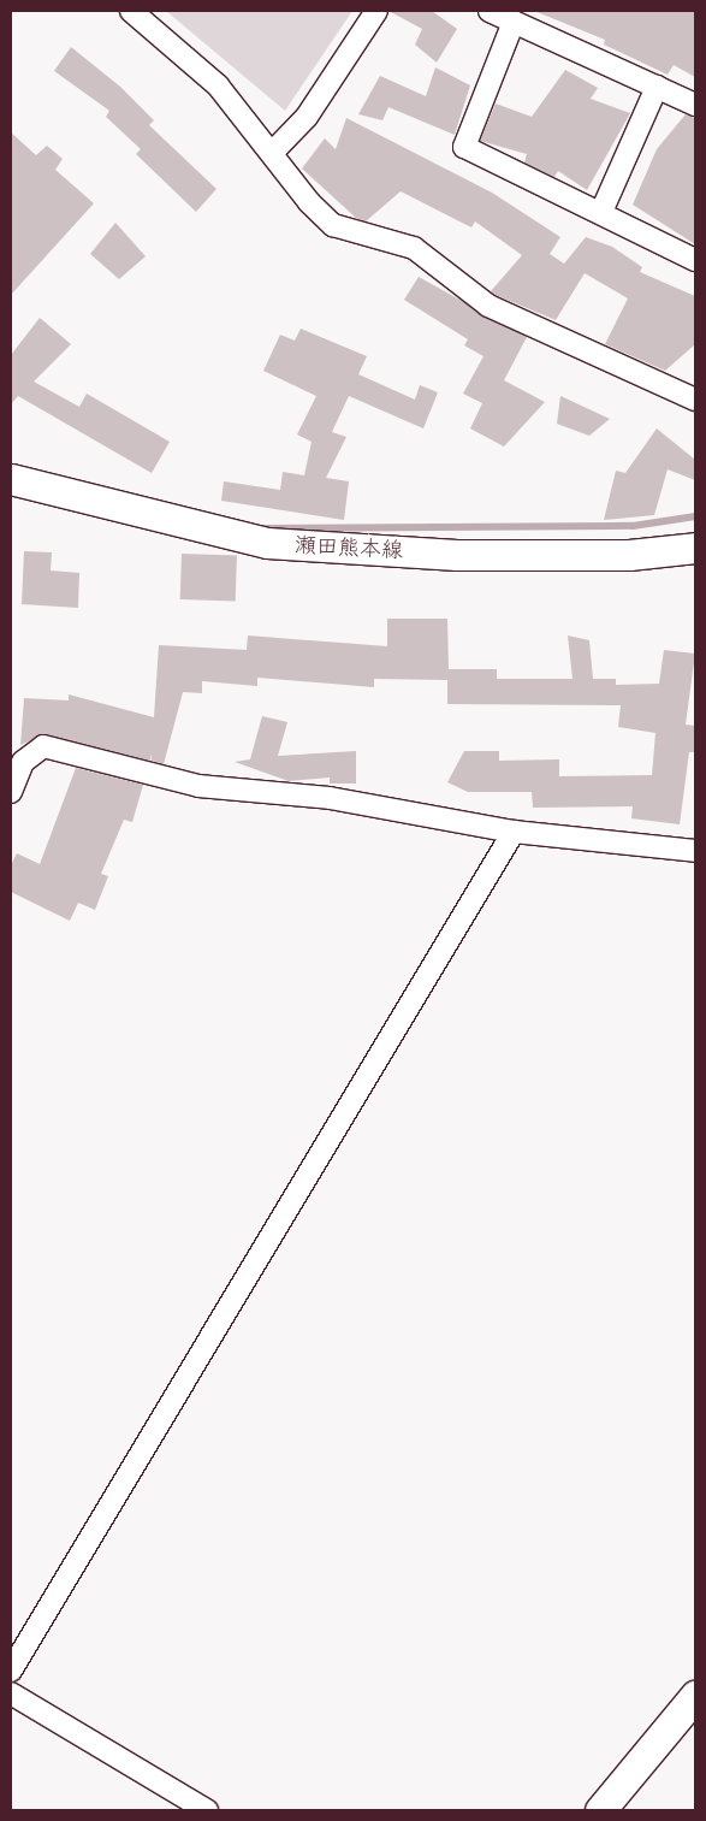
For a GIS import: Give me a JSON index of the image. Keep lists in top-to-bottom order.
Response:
{
  "streets": {
    "main road": ["瀬田熊本線"]
  }
}
